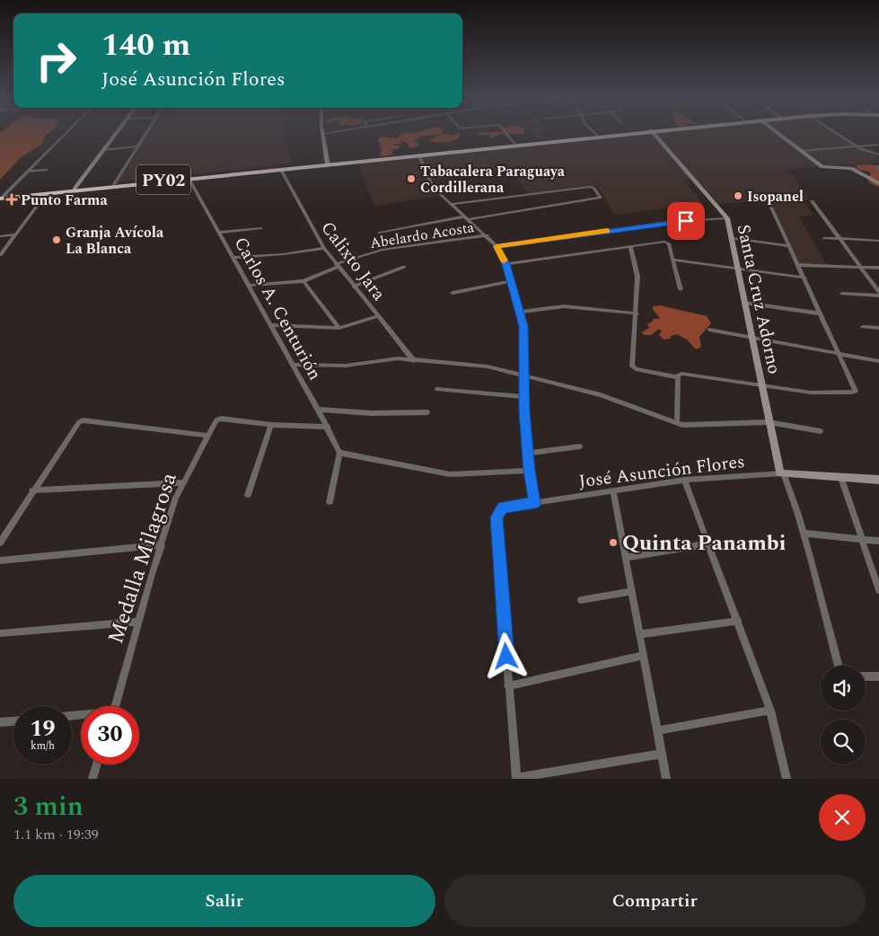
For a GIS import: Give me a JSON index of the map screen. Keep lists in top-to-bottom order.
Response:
{
  "streets": {
    "highway": ["PY02"],
    "street": [
      "Abelardo Acosta",
      "Calixto Jara",
      "Santa Cruz Adorno",
      "Carlos A. Centurión",
      "José Asunción Flores",
      "Medalla Milagrosa"
    ]
  },
  "crossings": [
    ["PY02", "Calixto Jara"],
    ["PY02", "Carlos A. Centurión"],
    ["Abelardo Acosta", "Calixto Jara"],
    ["Abelardo Acosta", "Carlos A. Centurión"],
    ["Santa Cruz Adorno", "José Asunción Flores"],
    ["Carlos A. Centurión", "Medalla Milagrosa"]
  ],
  "places": {
    "other": [
      "Tabacalera Paraguaya Cordillerana",
      "Isopanel",
      "Granja Avícola La Blanca",
      "Quinta Panambi"
    ],
    "health": ["Punto Farma"]
  },
  "page": {
    "turn": ["140 m", "José Asunción Flores"],
    "speed": "19 km/h",
    "limit": "30",
    "heading": ["3 min", "1.1 km · 19:39"],
    "buttons": ["Salir", "Compartir"]
  }
}
